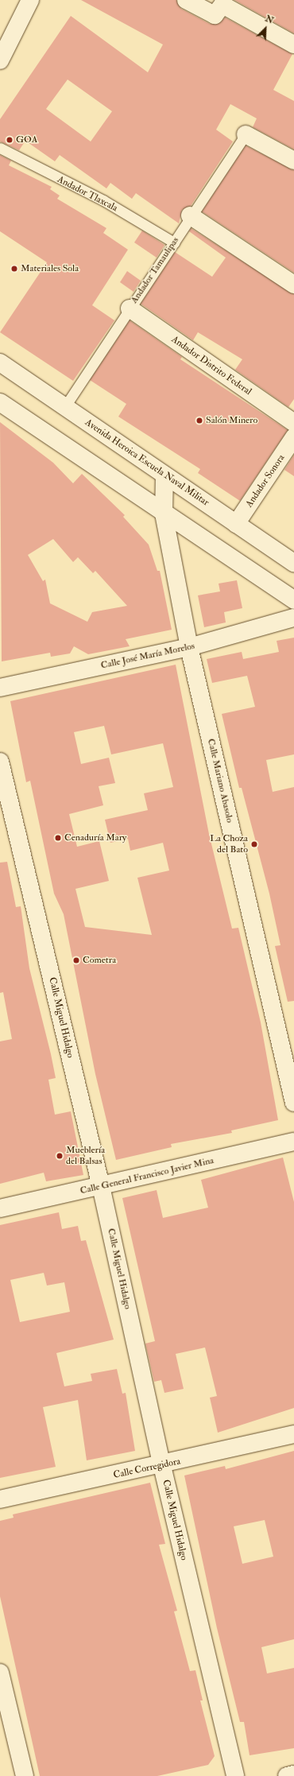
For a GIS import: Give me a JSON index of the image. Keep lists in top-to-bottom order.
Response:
{
  "streets": {
    "street": [
      "Andador Distrito Federal",
      "Avenida Heroica Escuela Naval Militar",
      "Andador Sonora",
      "Calle José María Morelos",
      "Calle Mariano Abasolo",
      "Calle Miguel Hidalgo",
      "Calle General Francisco Javier Mina",
      "Calle Corregidora"
    ],
    "lane": ["Andador Tlaxcala", "Andador Tamaulipas"]
  },
  "crossings": [
    ["Andador Tlaxcala", "Andador Tamaulipas"],
    ["Andador Tamaulipas", "Andador Distrito Federal"],
    ["Andador Tamaulipas", "Avenida Heroica Escuela Naval Militar"],
    ["Avenida Heroica Escuela Naval Militar", "Andador Sonora"],
    ["Avenida Heroica Escuela Naval Militar", "Calle Mariano Abasolo"],
    ["Calle José María Morelos", "Calle Mariano Abasolo"],
    ["Calle Miguel Hidalgo", "Calle General Francisco Javier Mina"],
    ["Calle Miguel Hidalgo", "Calle Corregidora"]
  ],
  "places": [
    "GOA",
    "Materiales Sola",
    "Salón Minero",
    "Cenaduría Mary",
    "La Choza del Bato",
    "Cometra",
    "Mueblería del Balsas"
  ],
  "north": "top right"
}
